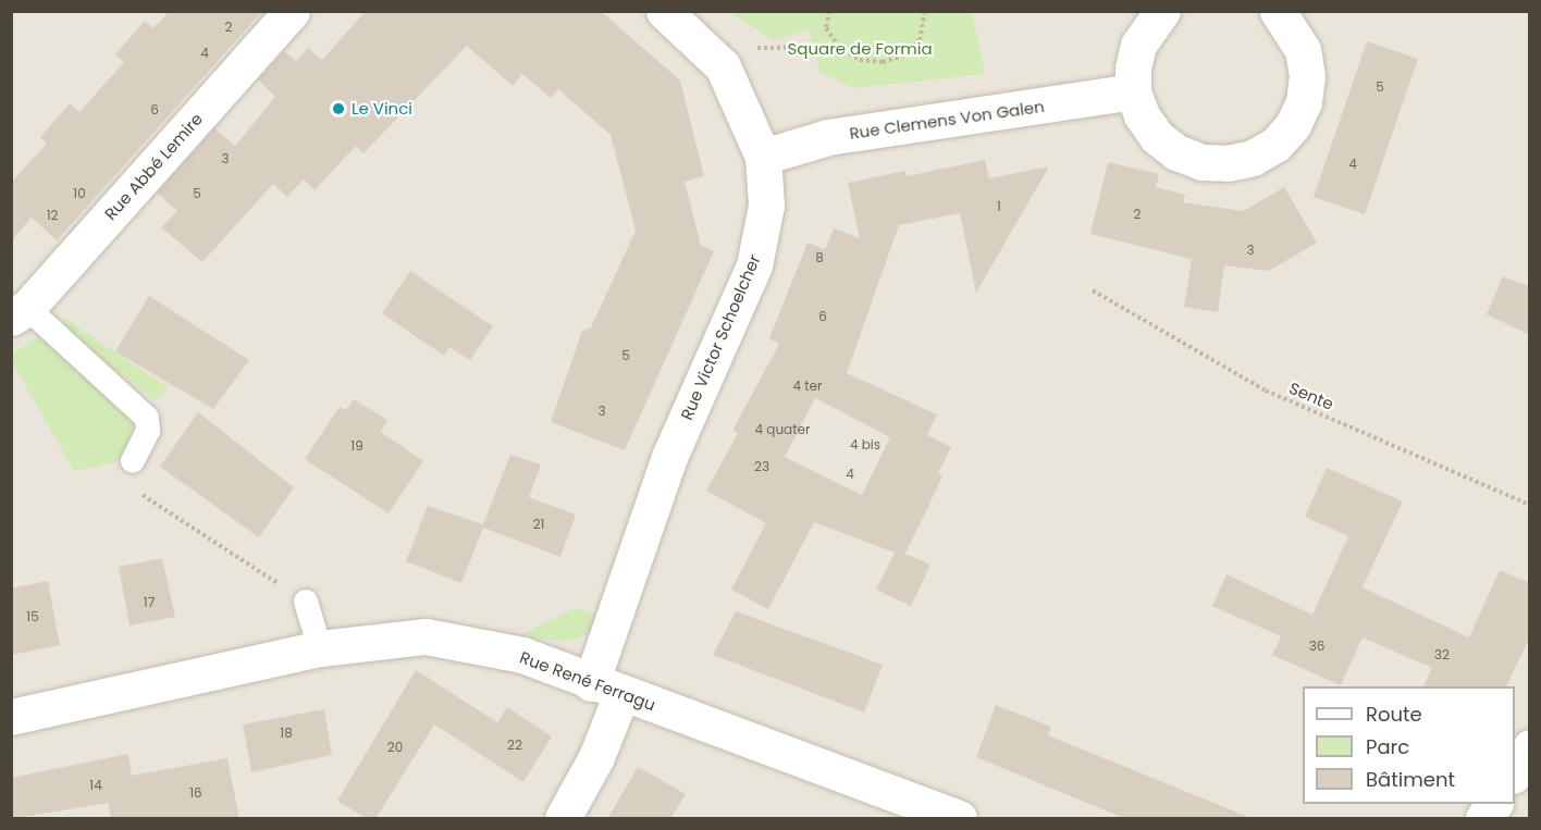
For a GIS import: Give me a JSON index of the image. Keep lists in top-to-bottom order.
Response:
{
  "streets": {
    "street": [
      "Rue Clemens Von Galen",
      "Rue Abbé Lemire",
      "Rue Victor Schoelcher",
      "Rue René Ferragu"
    ],
    "path": ["Sente"]
  },
  "crossings": [
    ["Rue Clemens Von Galen", "Rue Victor Schoelcher"],
    ["Rue Victor Schoelcher", "Rue René Ferragu"]
  ],
  "parks": ["Square de Formia"],
  "places": ["Le Vinci"],
  "house_numbers": [
    "2",
    "4",
    "5",
    "6",
    "3",
    "4",
    "10",
    "5",
    "1",
    "2",
    "12",
    "3",
    "8",
    "6",
    "5",
    "4 ter",
    "3",
    "4 quater",
    "4 bis",
    "19",
    "23",
    "4",
    "21",
    "17",
    "15",
    "36",
    "32",
    "18",
    "22",
    "20",
    "14",
    "16"
  ],
  "legend": ["Route", "Parc", "Bâtiment"]
}
